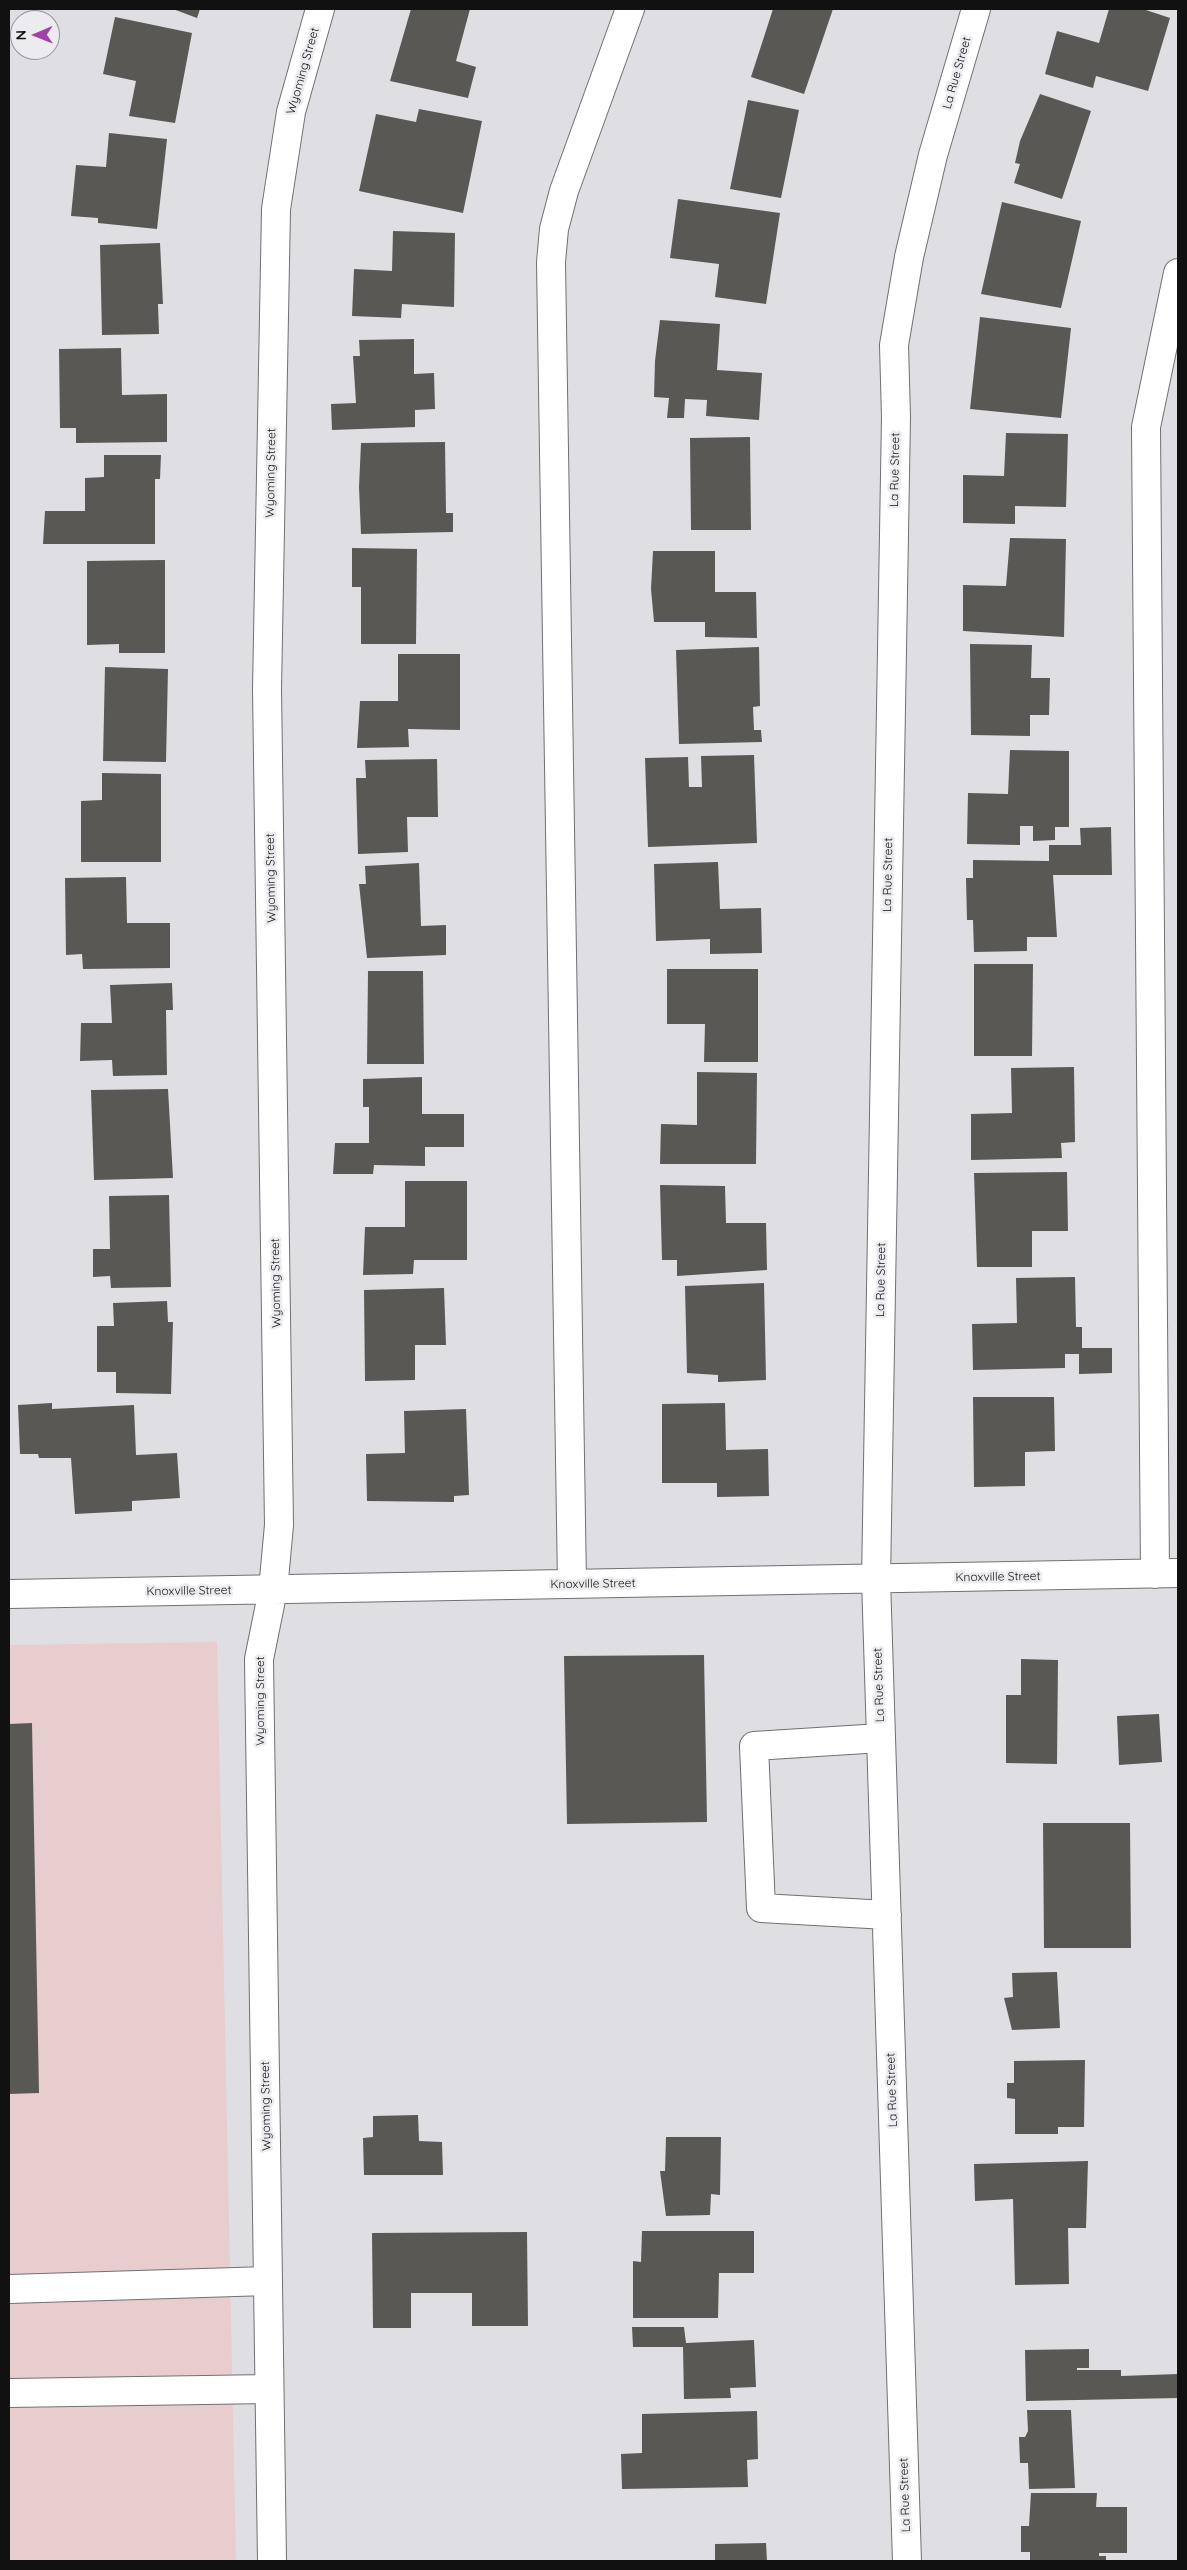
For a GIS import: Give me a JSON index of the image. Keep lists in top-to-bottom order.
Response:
{
  "streets": {
    "street": ["Wyoming Street", "La Rue Street", "Knoxville Street"]
  },
  "crossings": [
    ["Wyoming Street", "Knoxville Street"],
    ["La Rue Street", "Knoxville Street"]
  ],
  "north": "left"
}
